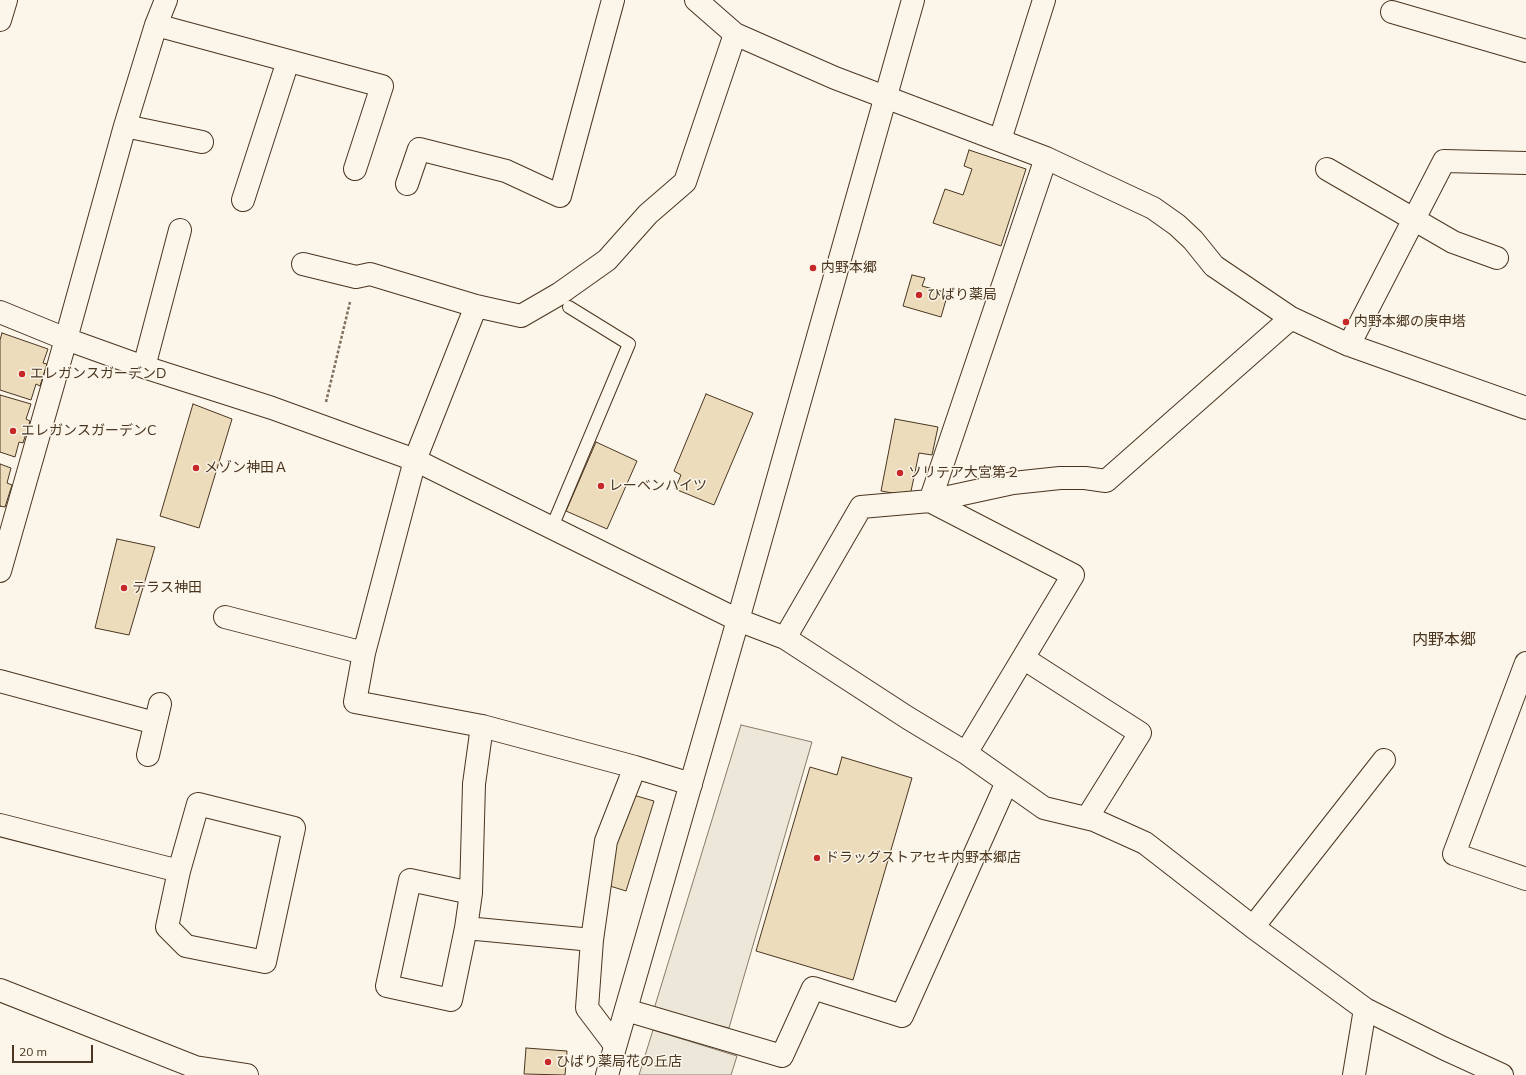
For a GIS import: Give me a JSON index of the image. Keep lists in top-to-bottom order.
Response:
{
  "districts": ["内野本郷"],
  "places": [
    "内野本郷",
    "ひばり薬局",
    "内野本郷の庚申塔",
    "エレガンスガーデンD",
    "エレガンスガーデンC",
    "メゾン神田Ａ",
    "ソリテア大宮第２",
    "レーベンハイツ",
    "テラス神田",
    "ドラッグストアセキ内野本郷店",
    "ひばり薬局花の丘店"
  ],
  "scale_bar": "20 m"
}
